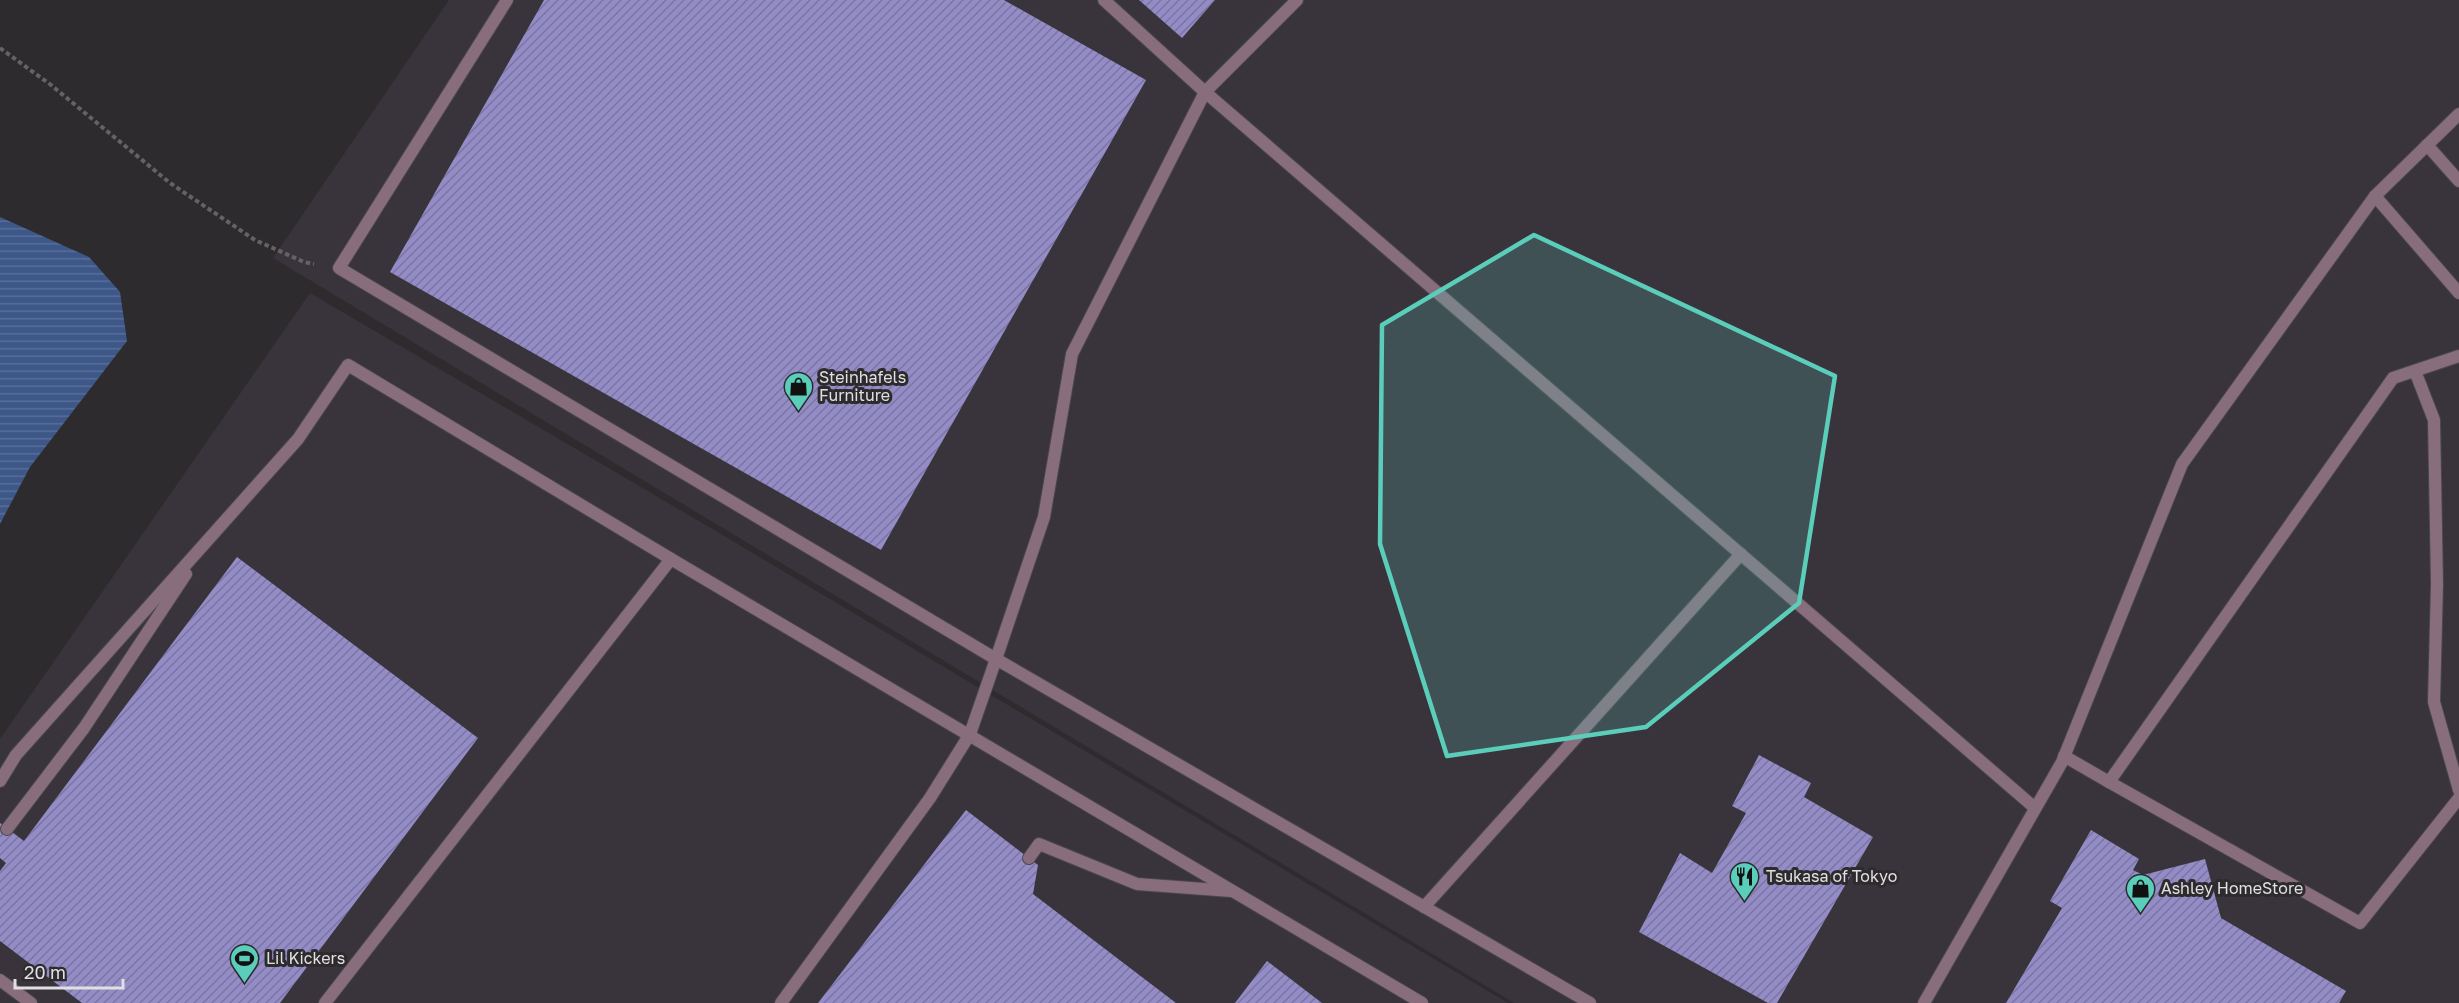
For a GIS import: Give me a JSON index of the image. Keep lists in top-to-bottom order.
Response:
{
  "places": {
    "shop": ["Steinhafels Furniture", "Ashley HomeStore"],
    "restaurant": ["Tsukasa of Tokyo"],
    "sports": ["Lil Kickers"]
  },
  "scale_bar": "20 m"
}
